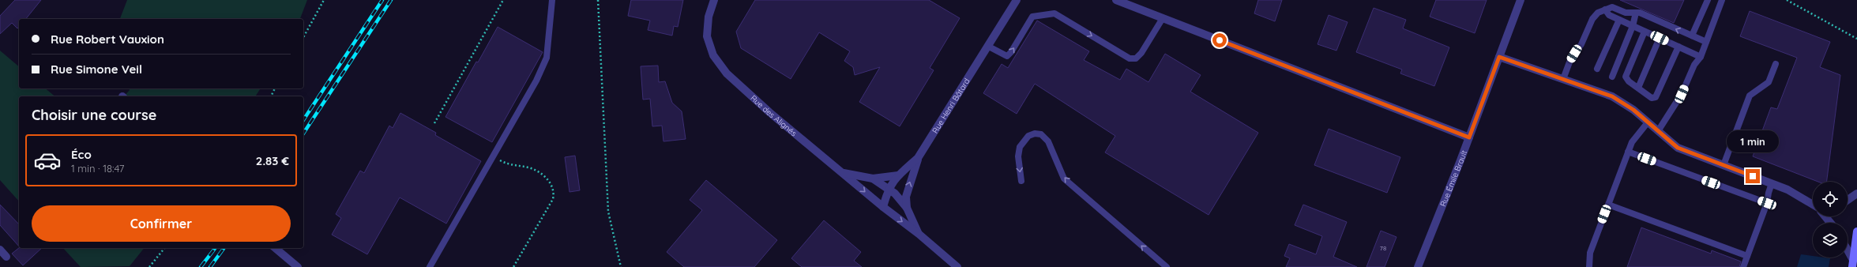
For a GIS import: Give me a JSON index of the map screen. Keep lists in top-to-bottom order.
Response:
{
  "streets": {
    "street": ["Rue Henri Bâtard", "Rue des Alignés", "Rue Émile Brault"]
  },
  "crossings": [
    ["Rue Henri Bâtard", "Rue des Alignés"]
  ],
  "house_numbers": ["78"],
  "page": {
    "banner": ["Rue Robert Vauxion", "Rue Simone Veil"],
    "heading": "Choisir une course",
    "bubble": "1 min",
    "list": [
      {
        "name": "Éco",
        "note": "1 min · 18:47",
        "value": "2.83 €"
      }
    ],
    "buttons": "Confirmer"
  }
}
